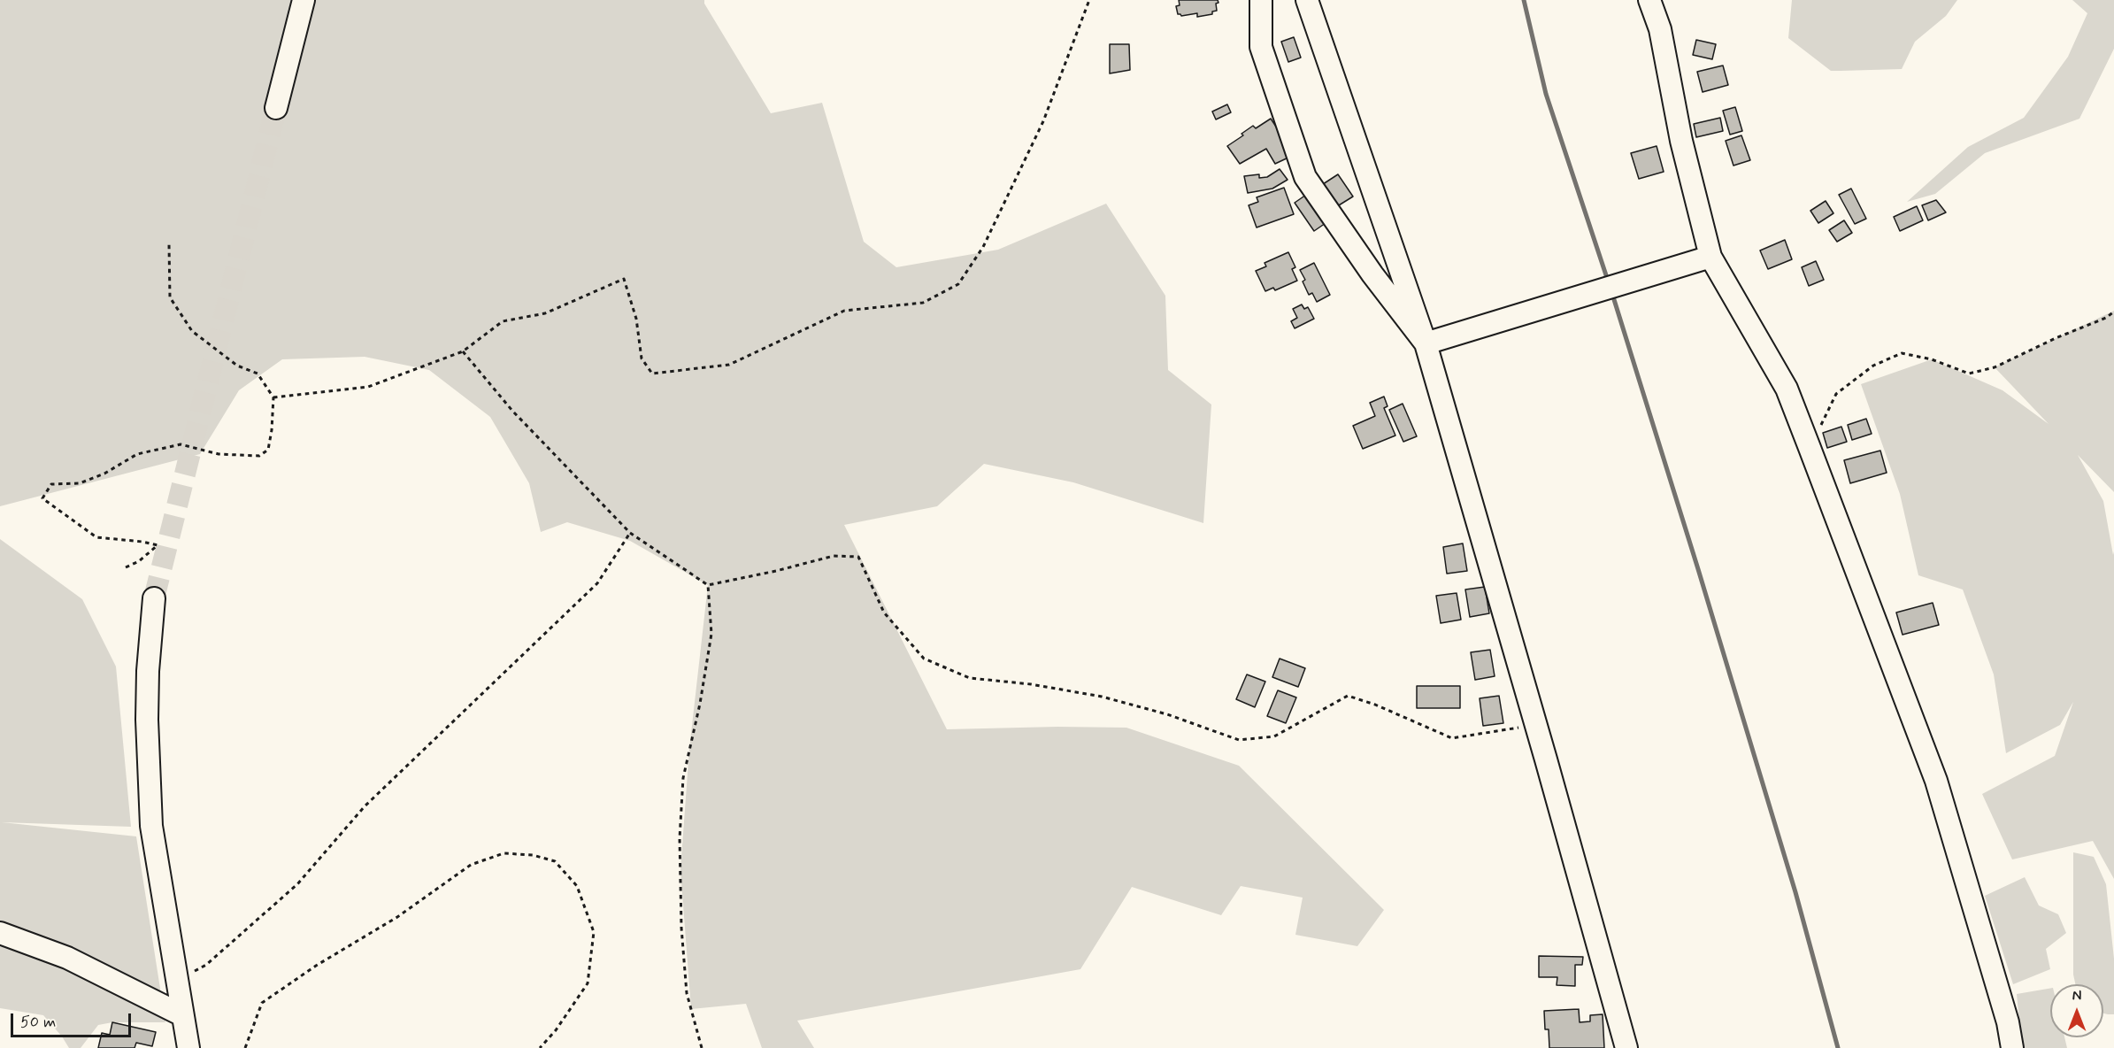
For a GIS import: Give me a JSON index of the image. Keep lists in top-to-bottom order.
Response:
{
  "scale_bar": "50 m",
  "north": "top"
}
